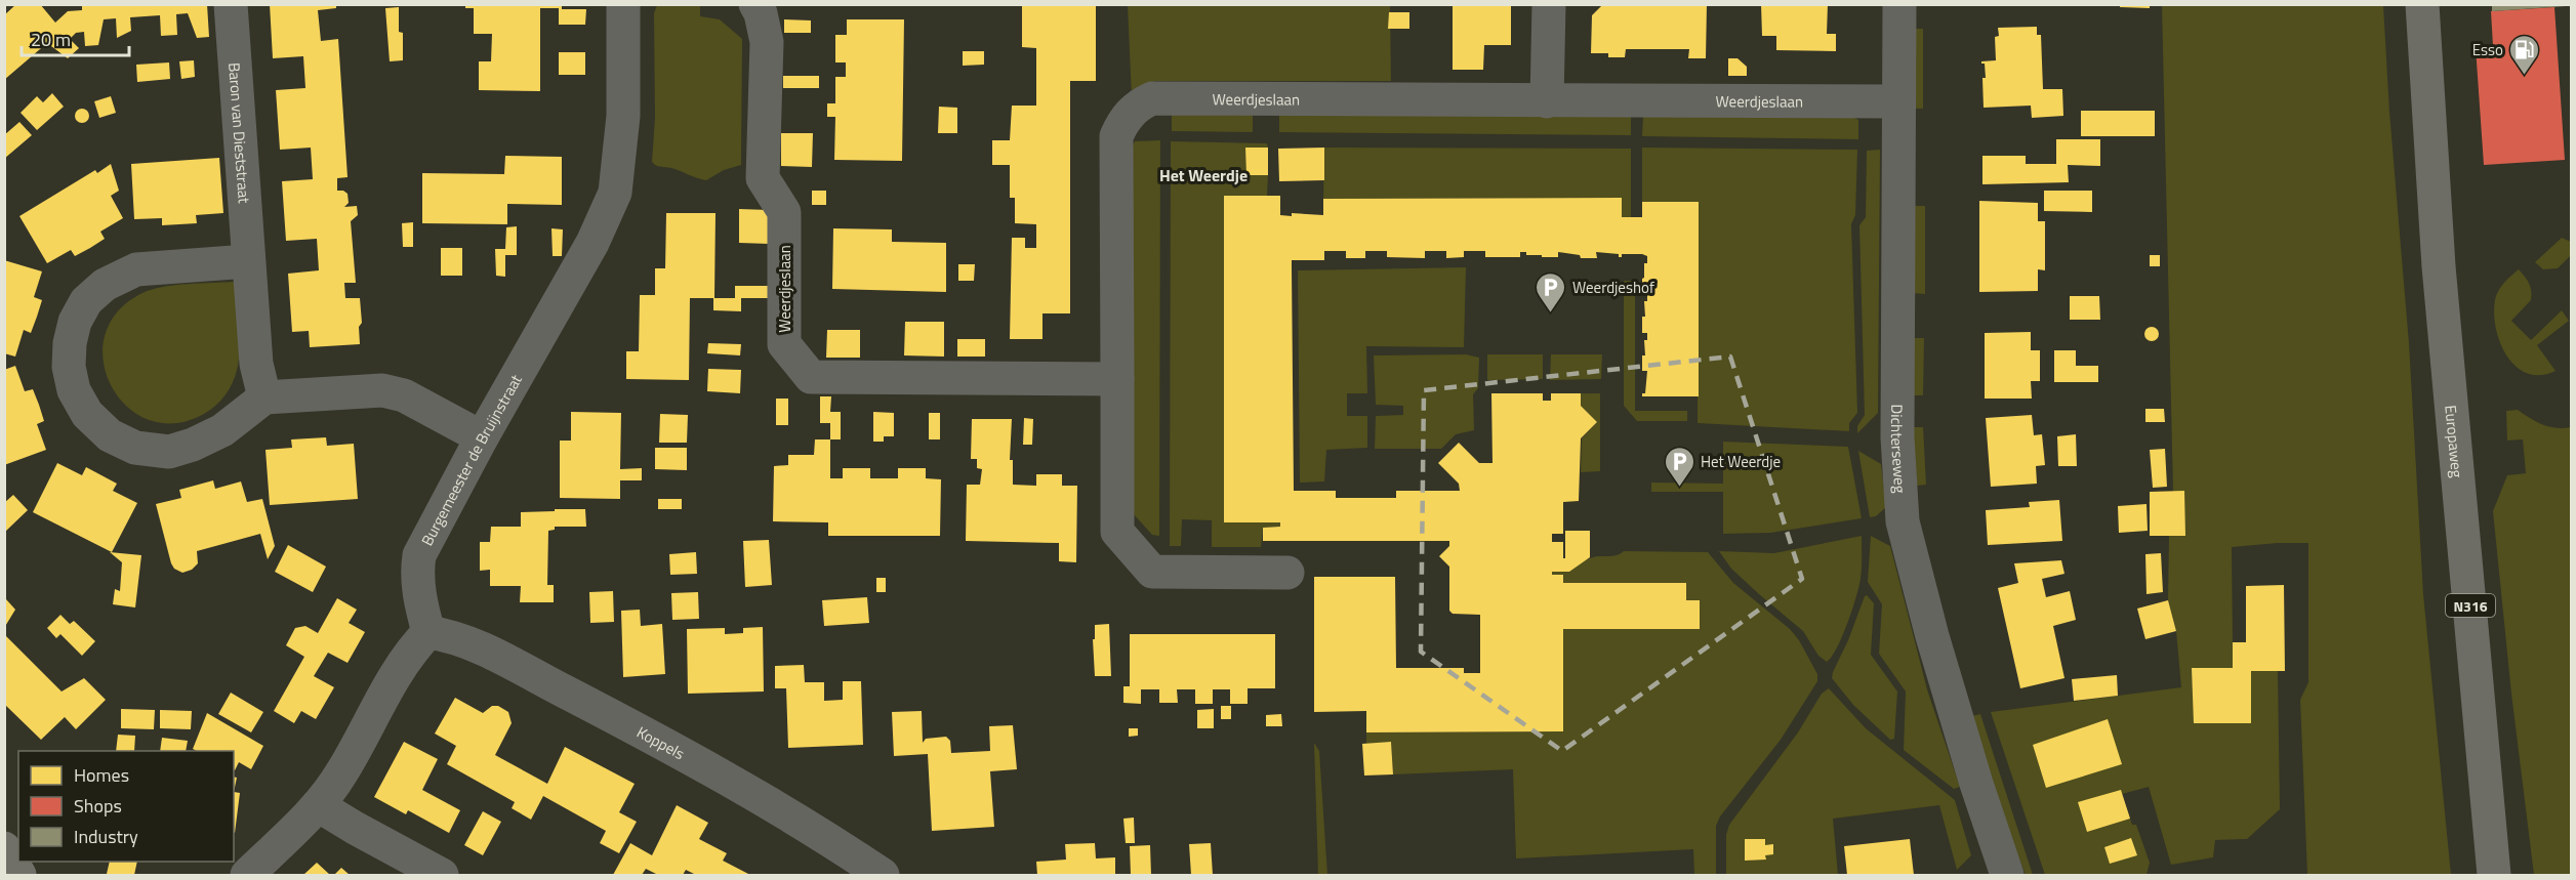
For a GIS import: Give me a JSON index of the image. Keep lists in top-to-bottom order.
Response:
{
  "streets": {
    "main road": ["Europaweg", "N316"],
    "street": [
      "Weerdjeslaan",
      "Baron van Dieststraat",
      "Dichterseweg",
      "Burgemeester de Bruijnstraat",
      "Koppels"
    ]
  },
  "crossings": [
    ["Weerdjeslaan", "Dichterseweg"],
    ["Burgemeester de Bruijnstraat", "Koppels"]
  ],
  "districts": ["Het Weerdje"],
  "places": {
    "fuel station": ["Esso"],
    "parking": ["Weerdjeshof", "Het Weerdje"]
  },
  "legend": ["Homes", "Shops", "Industry"],
  "scale_bar": "20 m"
}
